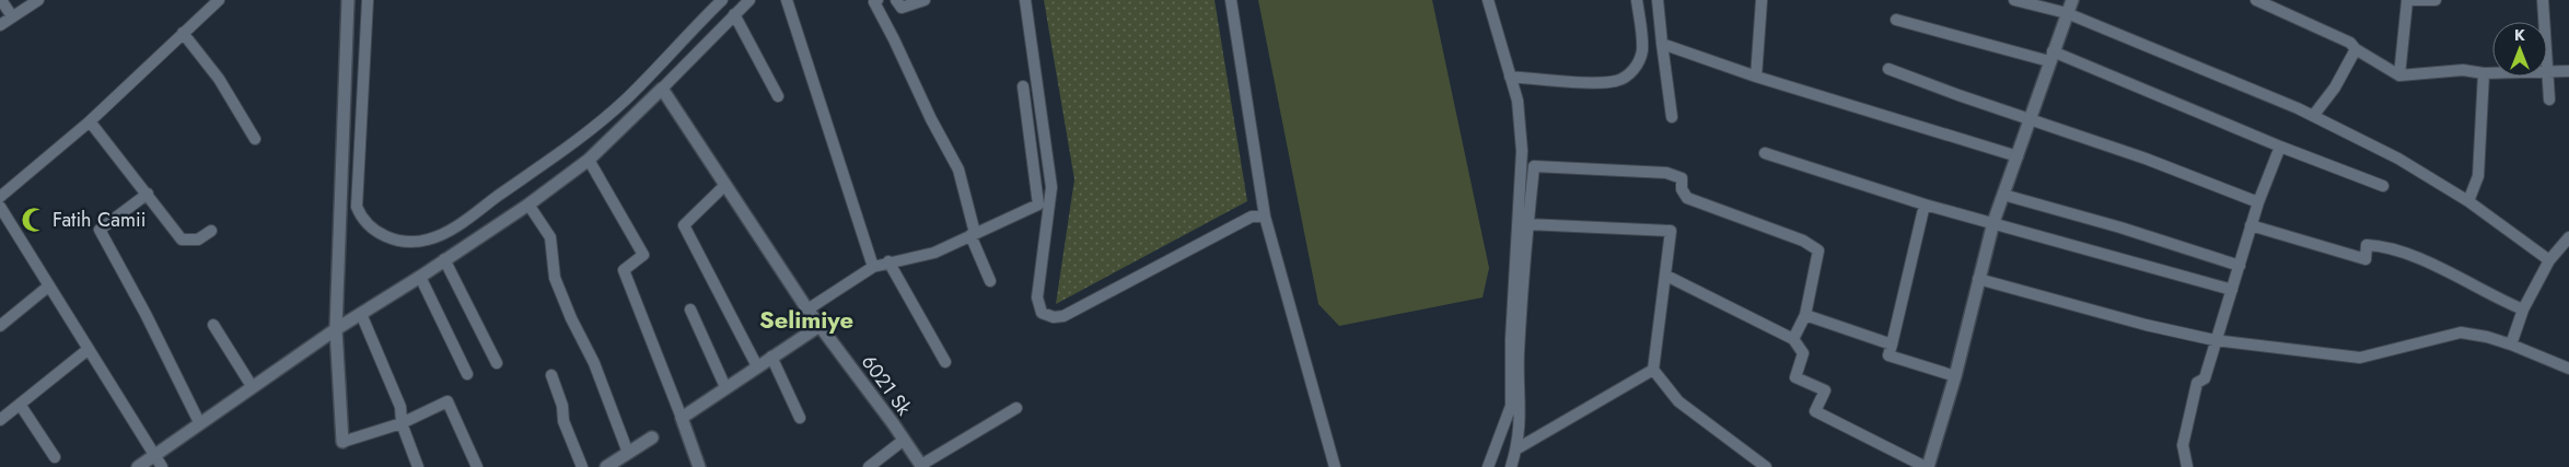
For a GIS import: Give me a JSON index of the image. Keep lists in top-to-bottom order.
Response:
{
  "streets": {
    "street": ["6021 Sk"]
  },
  "districts": ["Selimiye"],
  "places": {
    "mosque": ["Fatih Camii"]
  },
  "north": "top"
}
